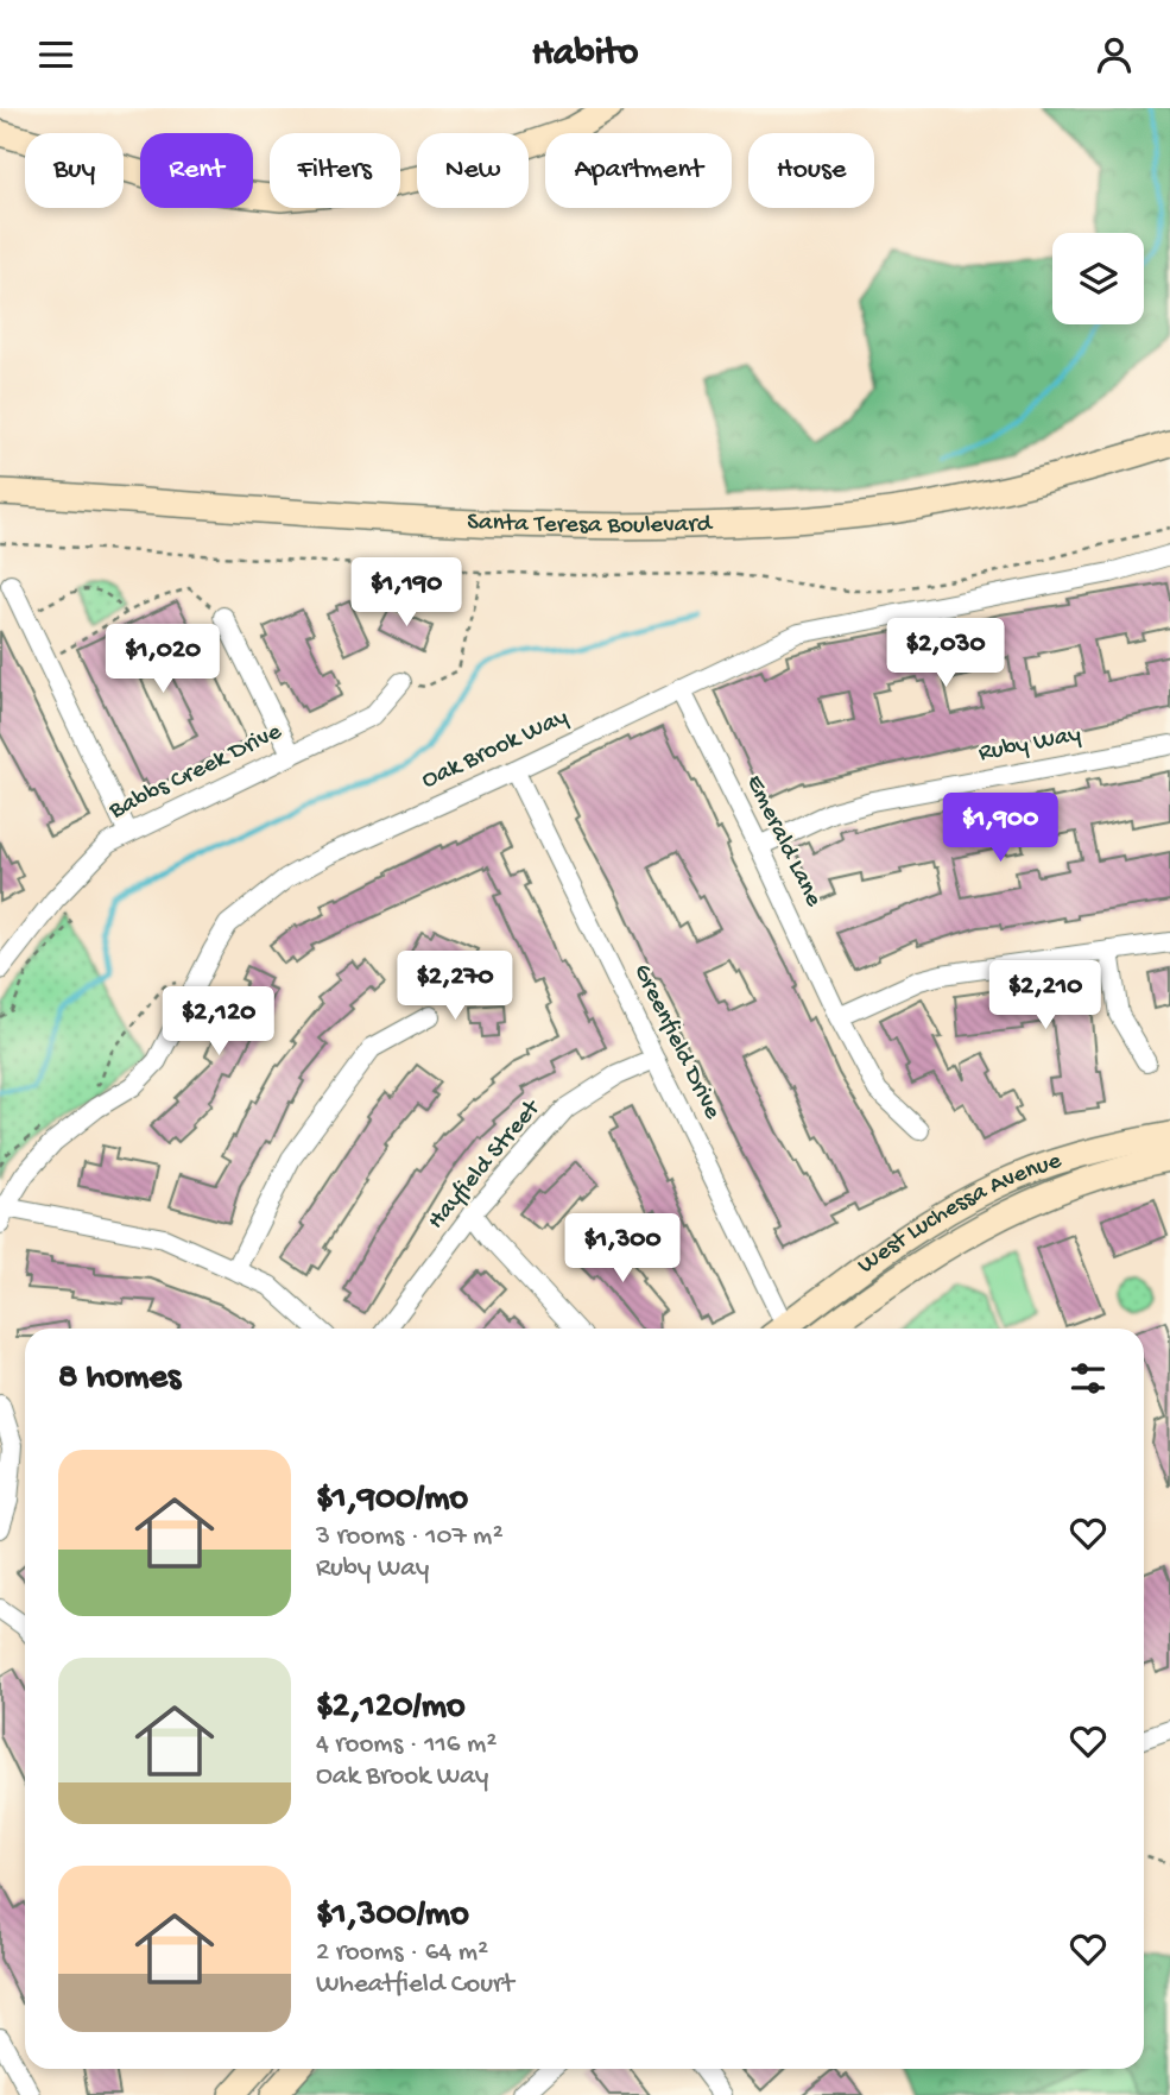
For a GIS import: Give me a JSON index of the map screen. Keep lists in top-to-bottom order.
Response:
{
  "streets": {
    "street": [
      "Santa Teresa Boulevard",
      "Ruby Way",
      "Oak Brook Way",
      "Babbs Creek Drive",
      "Emerald Lane",
      "Greenfield Drive",
      "Hayfield Street",
      "West Luchessa Avenue"
    ]
  },
  "crossings": [
    ["Ruby Way", "Emerald Lane"],
    ["Oak Brook Way", "Emerald Lane"],
    ["Oak Brook Way", "Greenfield Drive"],
    ["Greenfield Drive", "Hayfield Street"]
  ],
  "page": {
    "header": "Habito",
    "chip": [
      "Buy",
      "Rent",
      "Filters",
      "New",
      "Apartment",
      "House"
    ],
    "price": [
      "$1,190",
      "$2,030",
      "$1,020",
      "$1,900",
      "$2,270",
      "$2,210",
      "$2,120",
      "$1,300"
    ],
    "heading": "8 homes",
    "list": [
      {
        "name": "$1,900/mo",
        "note": "3 rooms · 107 m² · Ruby Way"
      },
      {
        "name": "$2,120/mo",
        "note": "4 rooms · 116 m² · Oak Brook Way"
      },
      {
        "name": "$1,300/mo",
        "note": "2 rooms · 64 m² · Wheatfield Court"
      }
    ]
  }
}
